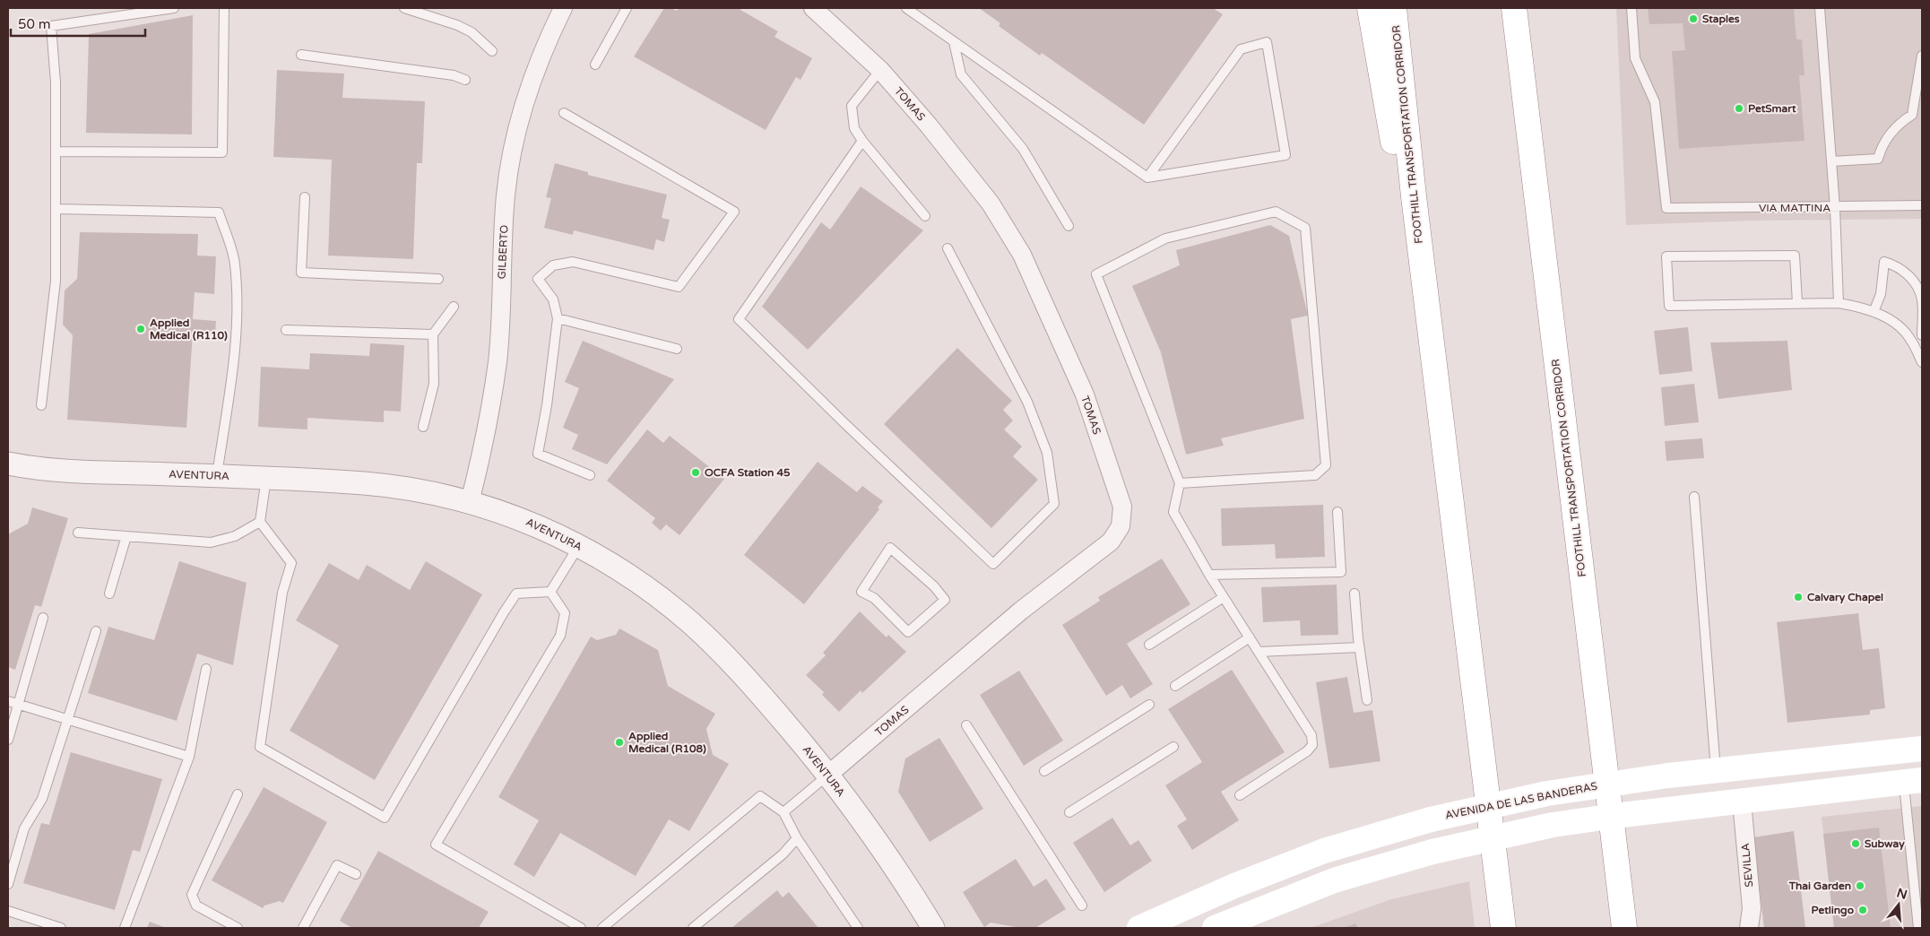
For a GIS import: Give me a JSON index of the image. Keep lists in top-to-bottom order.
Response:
{
  "streets": {
    "main road": ["FOOTHILL TRANSPORTATION CORRIDOR", "AVENIDA DE LAS BANDERAS"],
    "street": [
      "TOMAS",
      "GILBERTO",
      "AVENTURA",
      "SEVILLA"
    ],
    "lane": ["VIA MATTINA"]
  },
  "crossings": [
    ["TOMAS", "AVENTURA"],
    ["GILBERTO", "AVENTURA"]
  ],
  "places": [
    "Staples",
    "PetSmart",
    "Applied Medical (R110)",
    "OCFA Station 45",
    "Calvary Chapel",
    "Applied Medical (R108)",
    "Subway",
    "Thai Garden",
    "Petlingo"
  ],
  "scale_bar": "50 m",
  "north": "top"
}
